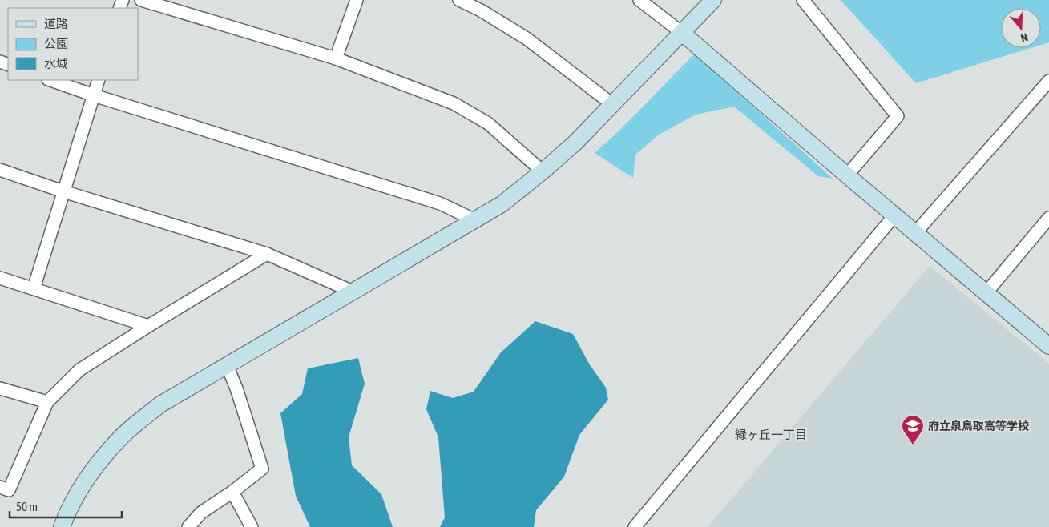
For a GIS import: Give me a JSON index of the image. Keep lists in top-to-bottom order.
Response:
{
  "districts": ["緑ヶ丘一丁目"],
  "places": {
    "school or university": ["府立泉鳥取高等学校"]
  },
  "legend": ["道路", "公園", "水域"],
  "scale_bar": "50 m",
  "north": "bottom"
}
